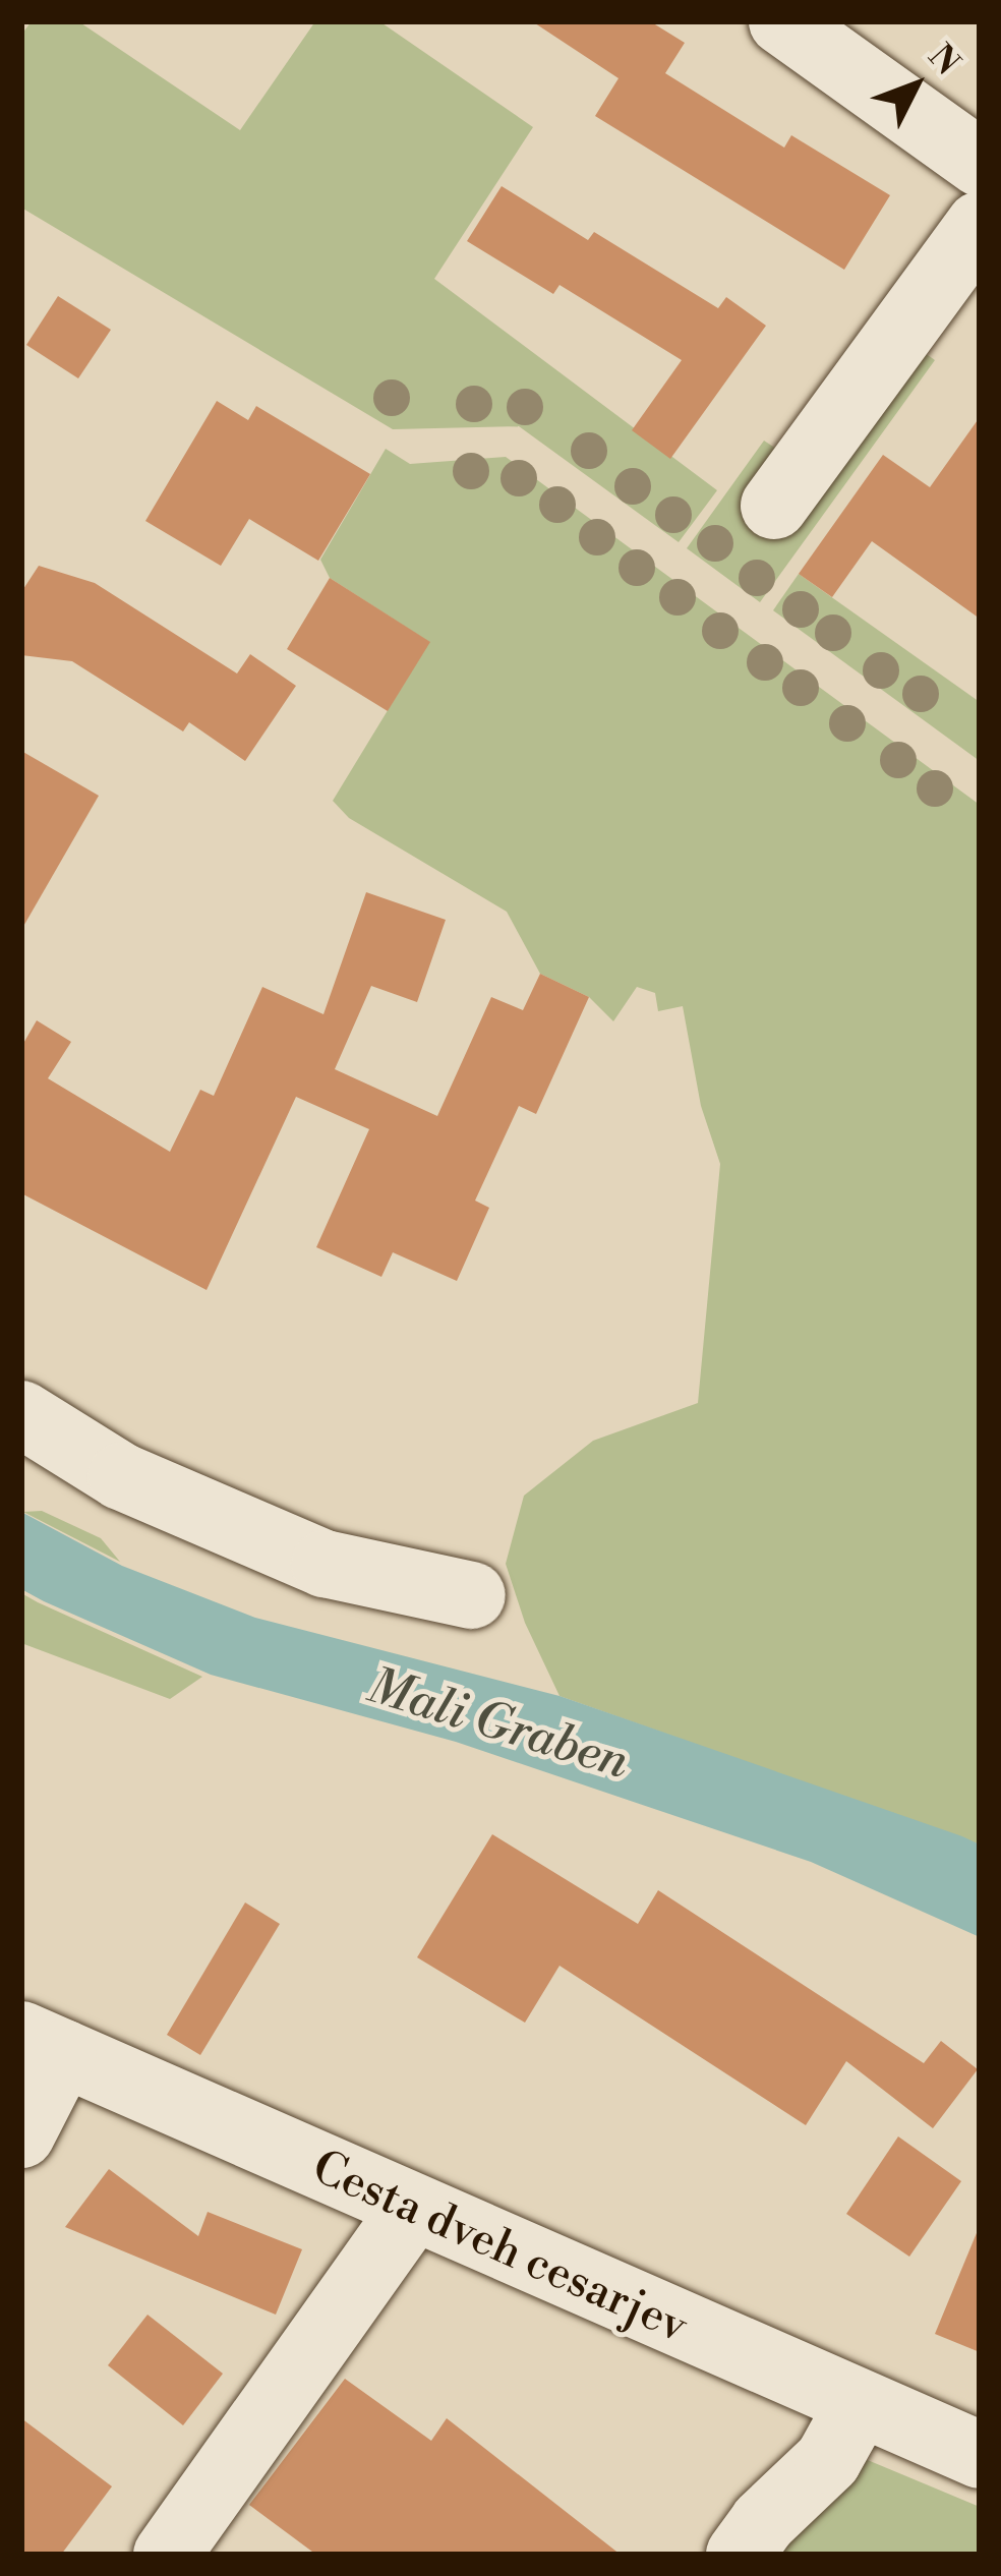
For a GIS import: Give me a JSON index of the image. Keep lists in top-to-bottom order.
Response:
{
  "streets": {
    "street": ["Cesta dveh cesarjev"]
  },
  "water": ["Mali Graben"],
  "north": "top right"
}
